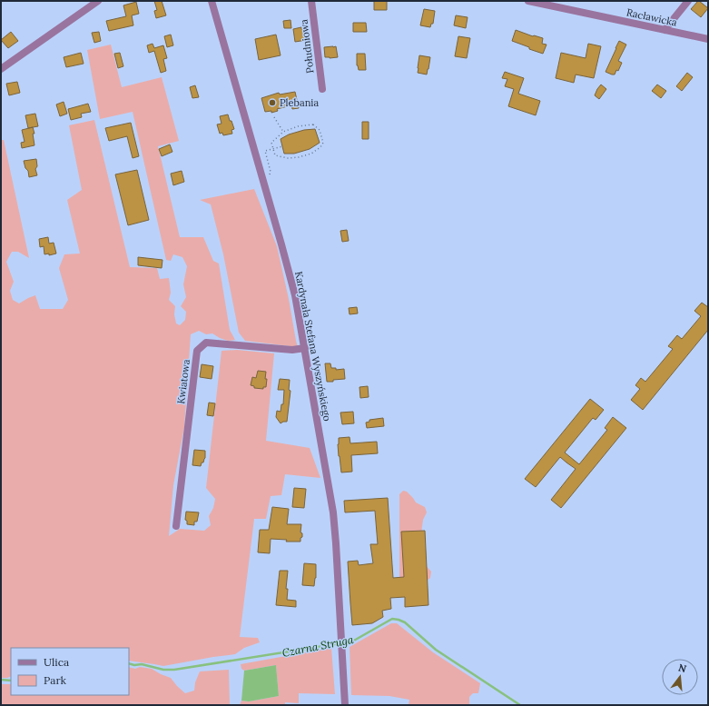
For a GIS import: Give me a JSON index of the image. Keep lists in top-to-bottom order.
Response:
{
  "streets": {
    "street": [
      "Racławicka",
      "Południowa",
      "Kardynała Stefana Wyszyńskiego",
      "Kwiatowa"
    ]
  },
  "crossings": [
    ["Kardynała Stefana Wyszyńskiego", "Kwiatowa"]
  ],
  "water": ["Czarna Struga"],
  "places": ["Plebania"],
  "legend": ["Ulica", "Park"],
  "north": "top"
}
